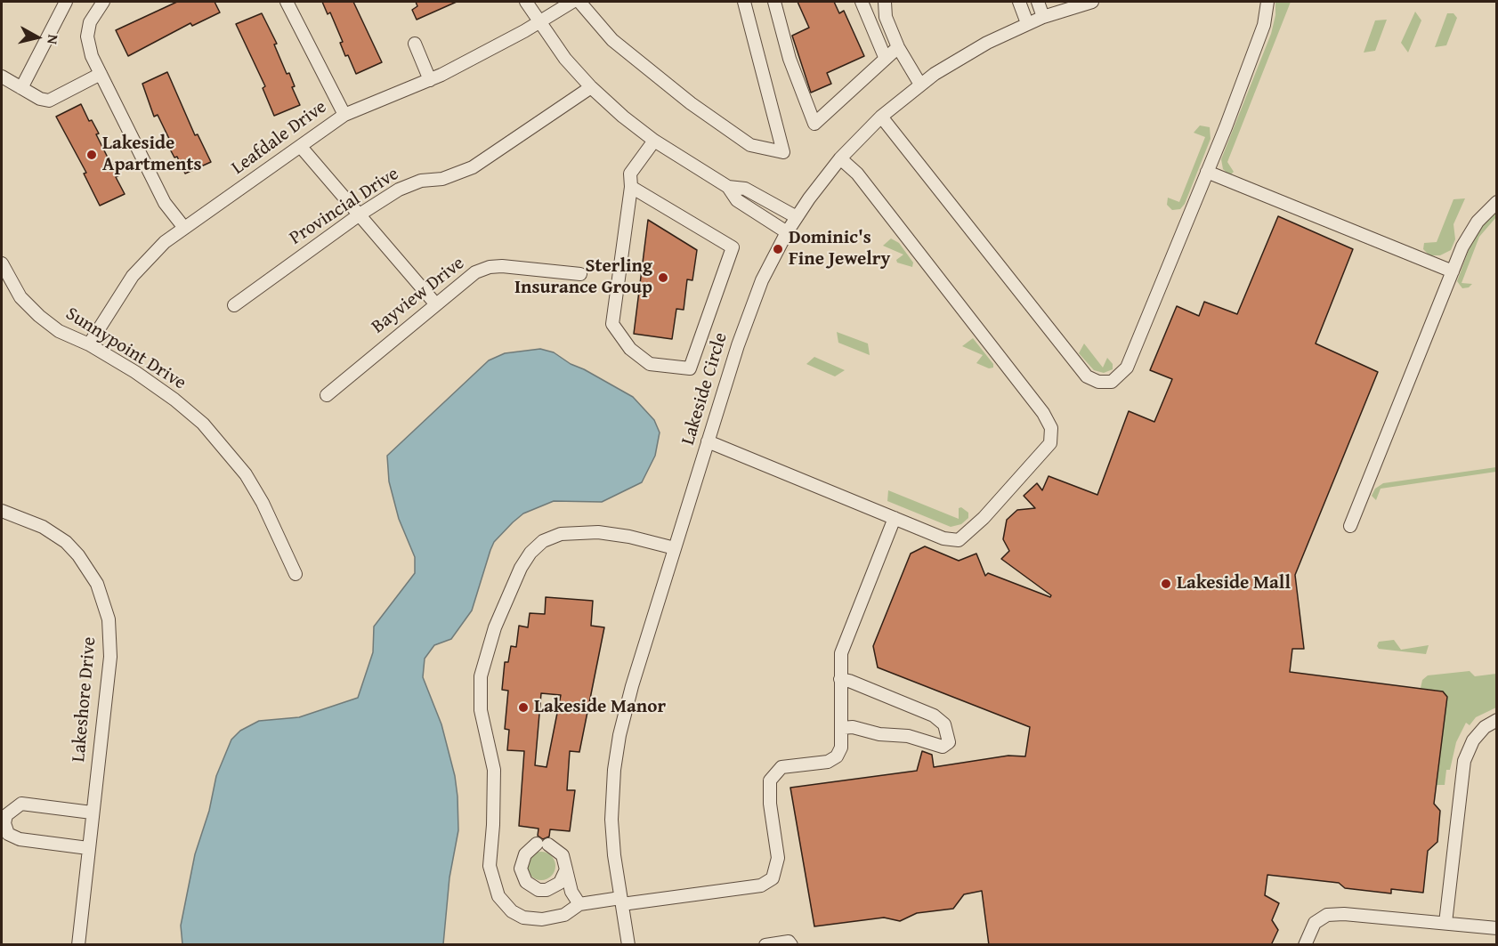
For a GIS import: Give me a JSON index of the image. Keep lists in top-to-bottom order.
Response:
{
  "streets": {
    "street": [
      "Leafdale Drive",
      "Provincial Drive",
      "Bayview Drive",
      "Sunnypoint Drive",
      "Lakeside Circle",
      "Lakeshore Drive"
    ]
  },
  "crossings": [
    ["Leafdale Drive", "Sunnypoint Drive"]
  ],
  "places": [
    "Lakeside Apartments",
    "Dominic's Fine Jewelry",
    "Sterling Insurance Group",
    "Lakeside Mall",
    "Lakeside Manor"
  ],
  "north": "right"
}
